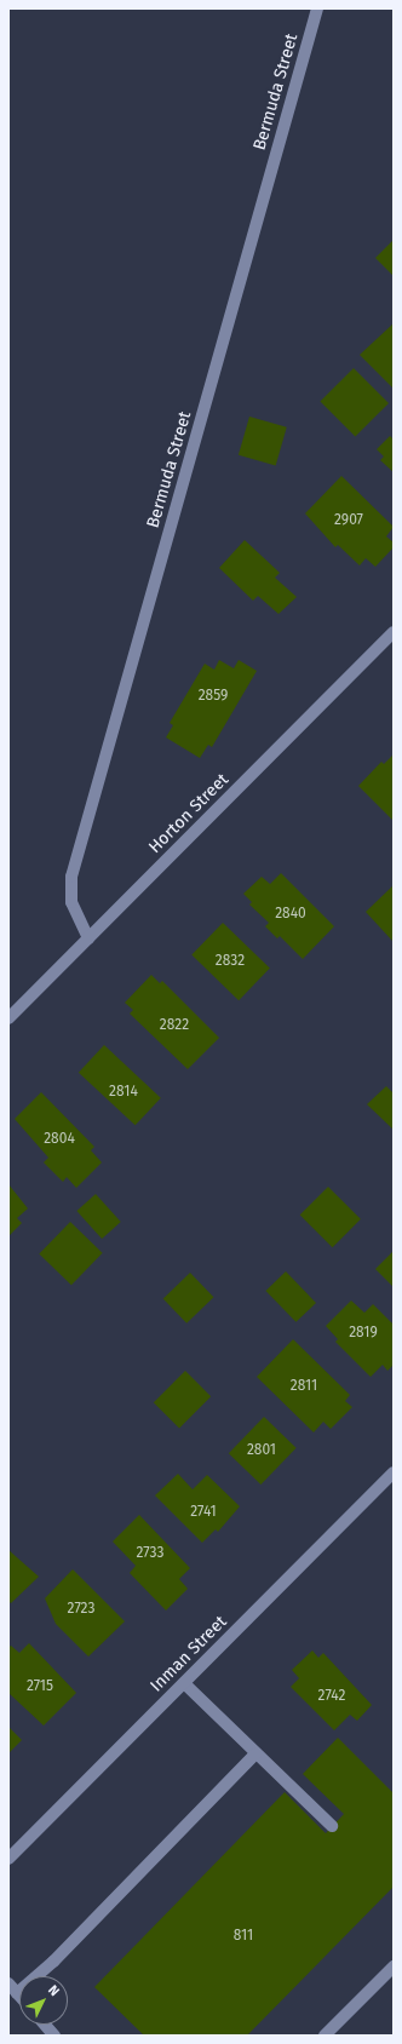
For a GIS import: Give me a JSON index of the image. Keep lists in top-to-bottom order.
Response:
{
  "streets": {
    "street": ["Bermuda Street", "Horton Street", "Inman Street"]
  },
  "crossings": [
    ["Bermuda Street", "Horton Street"]
  ],
  "house_numbers": [
    "2907",
    "2859",
    "2840",
    "2832",
    "2822",
    "2814",
    "2804",
    "2819",
    "2811",
    "2801",
    "2741",
    "2733",
    "2723",
    "2715",
    "2742",
    "811"
  ],
  "north": "top right"
}
